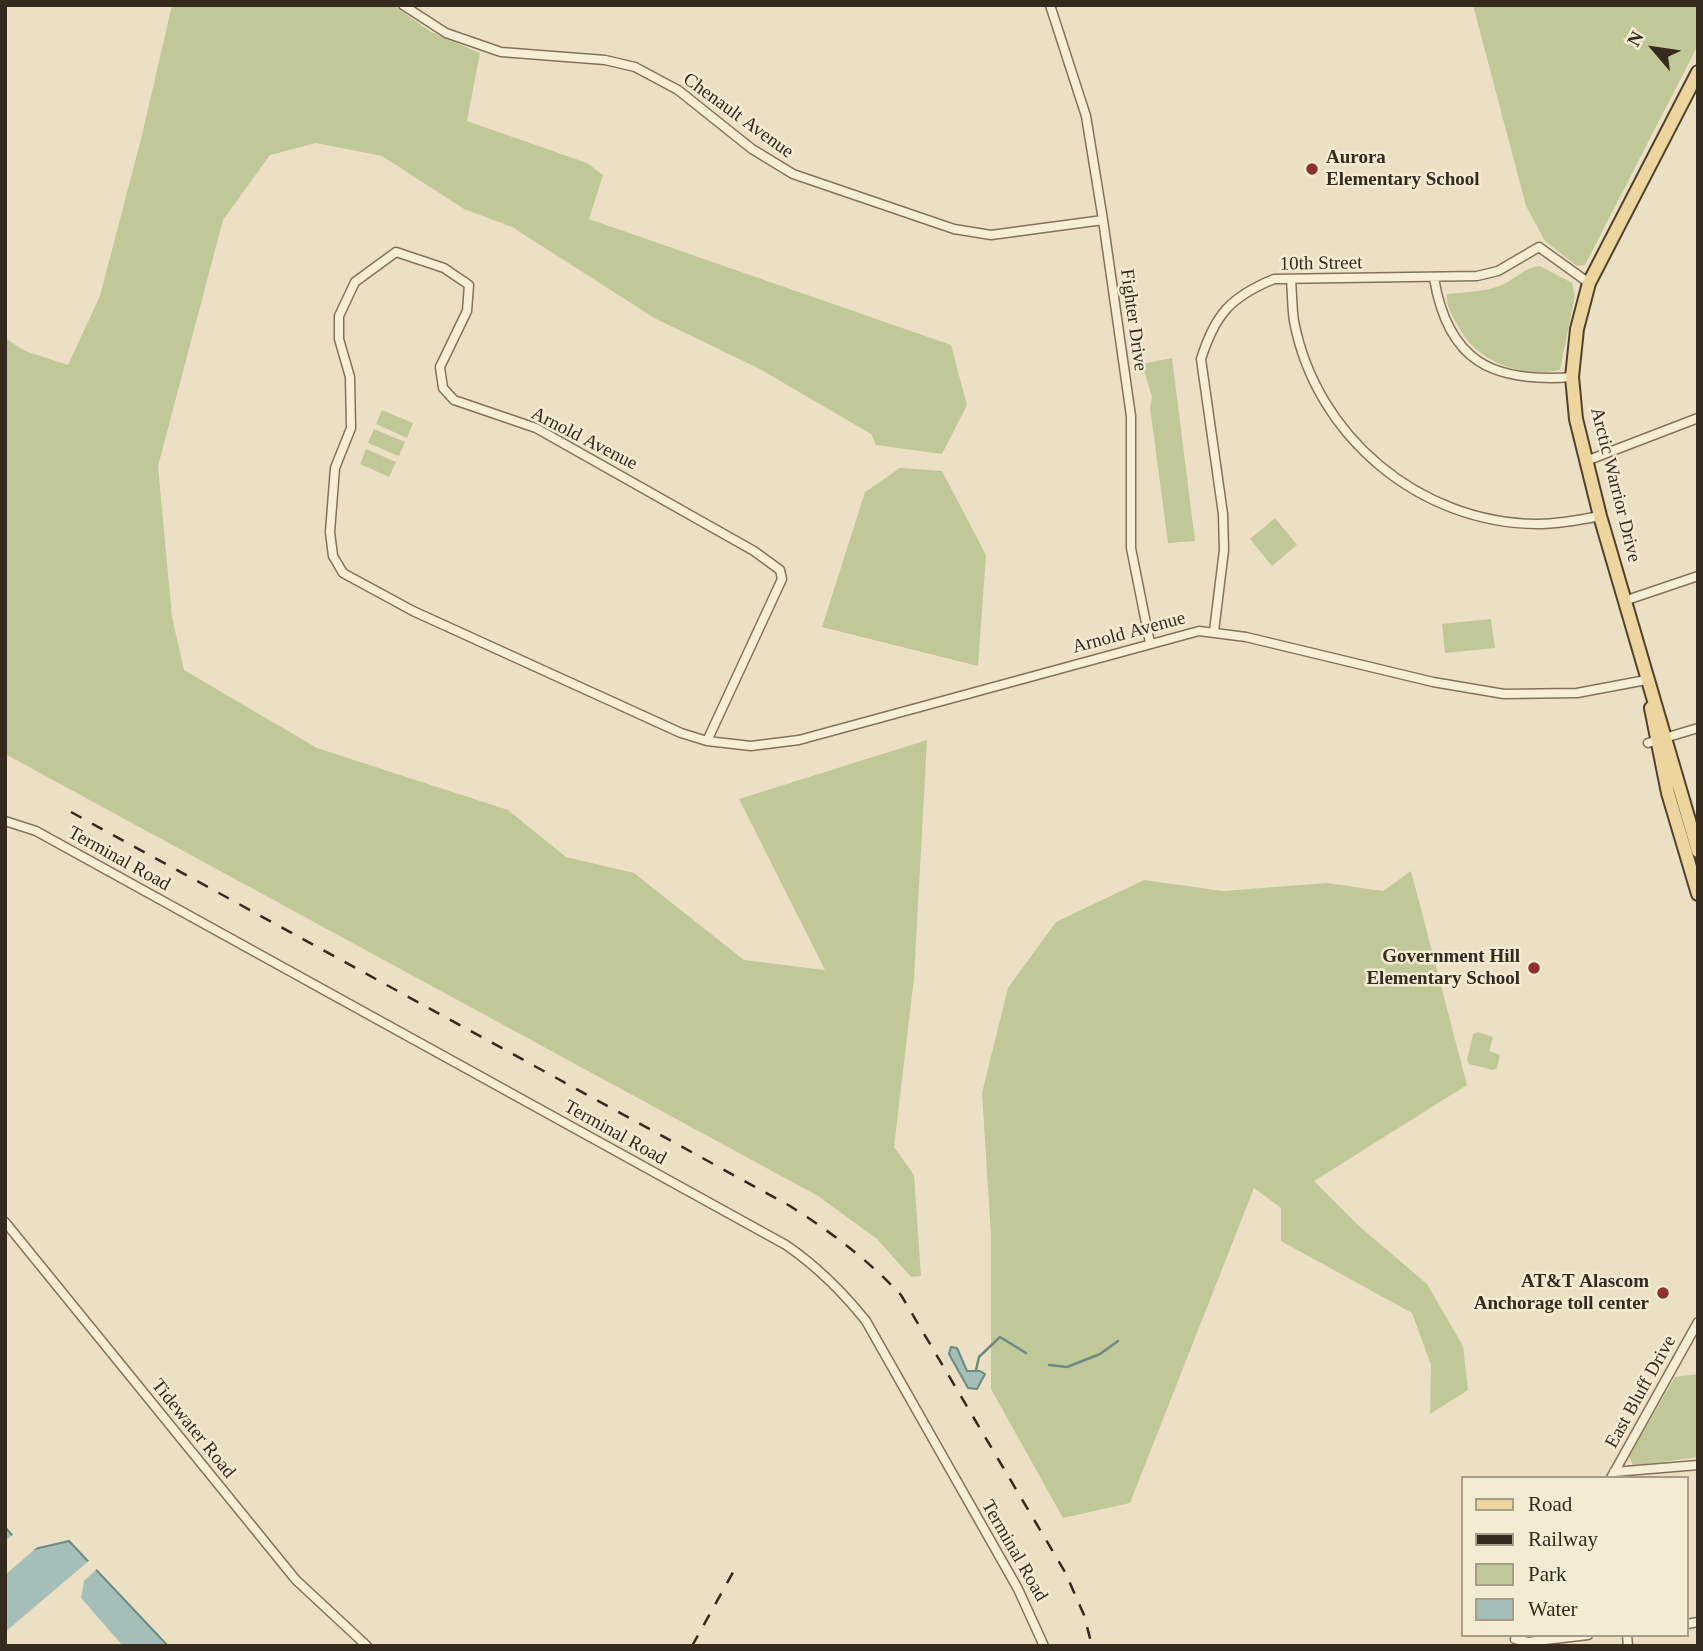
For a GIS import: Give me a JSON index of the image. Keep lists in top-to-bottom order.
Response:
{
  "streets": {
    "main road": ["Arctic Warrior Drive"],
    "street": [
      "Chenault Avenue",
      "10th Street",
      "Fighter Drive",
      "Arnold Avenue",
      "Terminal Road",
      "East Bluff Drive",
      "Tidewater Road"
    ]
  },
  "crossings": [
    ["Chenault Avenue", "Fighter Drive"],
    ["10th Street", "Arnold Avenue"],
    ["10th Street", "Arctic Warrior Drive"],
    ["Fighter Drive", "Arnold Avenue"],
    ["Arnold Avenue", "Arctic Warrior Drive"]
  ],
  "places": ["Aurora Elementary School", "Government Hill Elementary School", "AT&T Alascom Anchorage toll center"],
  "legend": [
    "Road",
    "Railway",
    "Park",
    "Water"
  ],
  "north": "top left"
}
